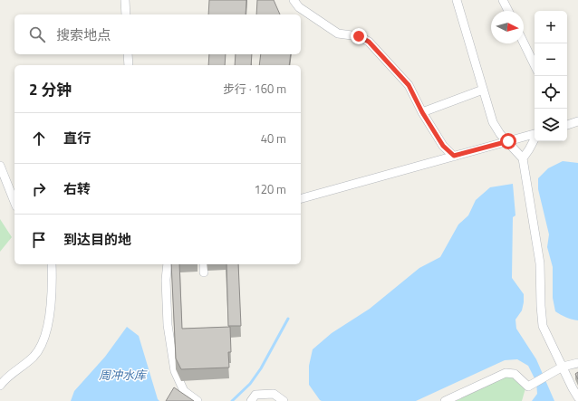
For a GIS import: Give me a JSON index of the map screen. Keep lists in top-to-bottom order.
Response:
{
  "water": ["周冲水库"],
  "north": "right",
  "page": {
    "map_buttons": ["+", "−"],
    "search": "搜索地点",
    "heading": ["2 分钟", "步行 · 160 m"],
    "list": [
      ["直行", "40 m"],
      ["右转", "120 m"],
      "到达目的地"
    ]
  }
}
